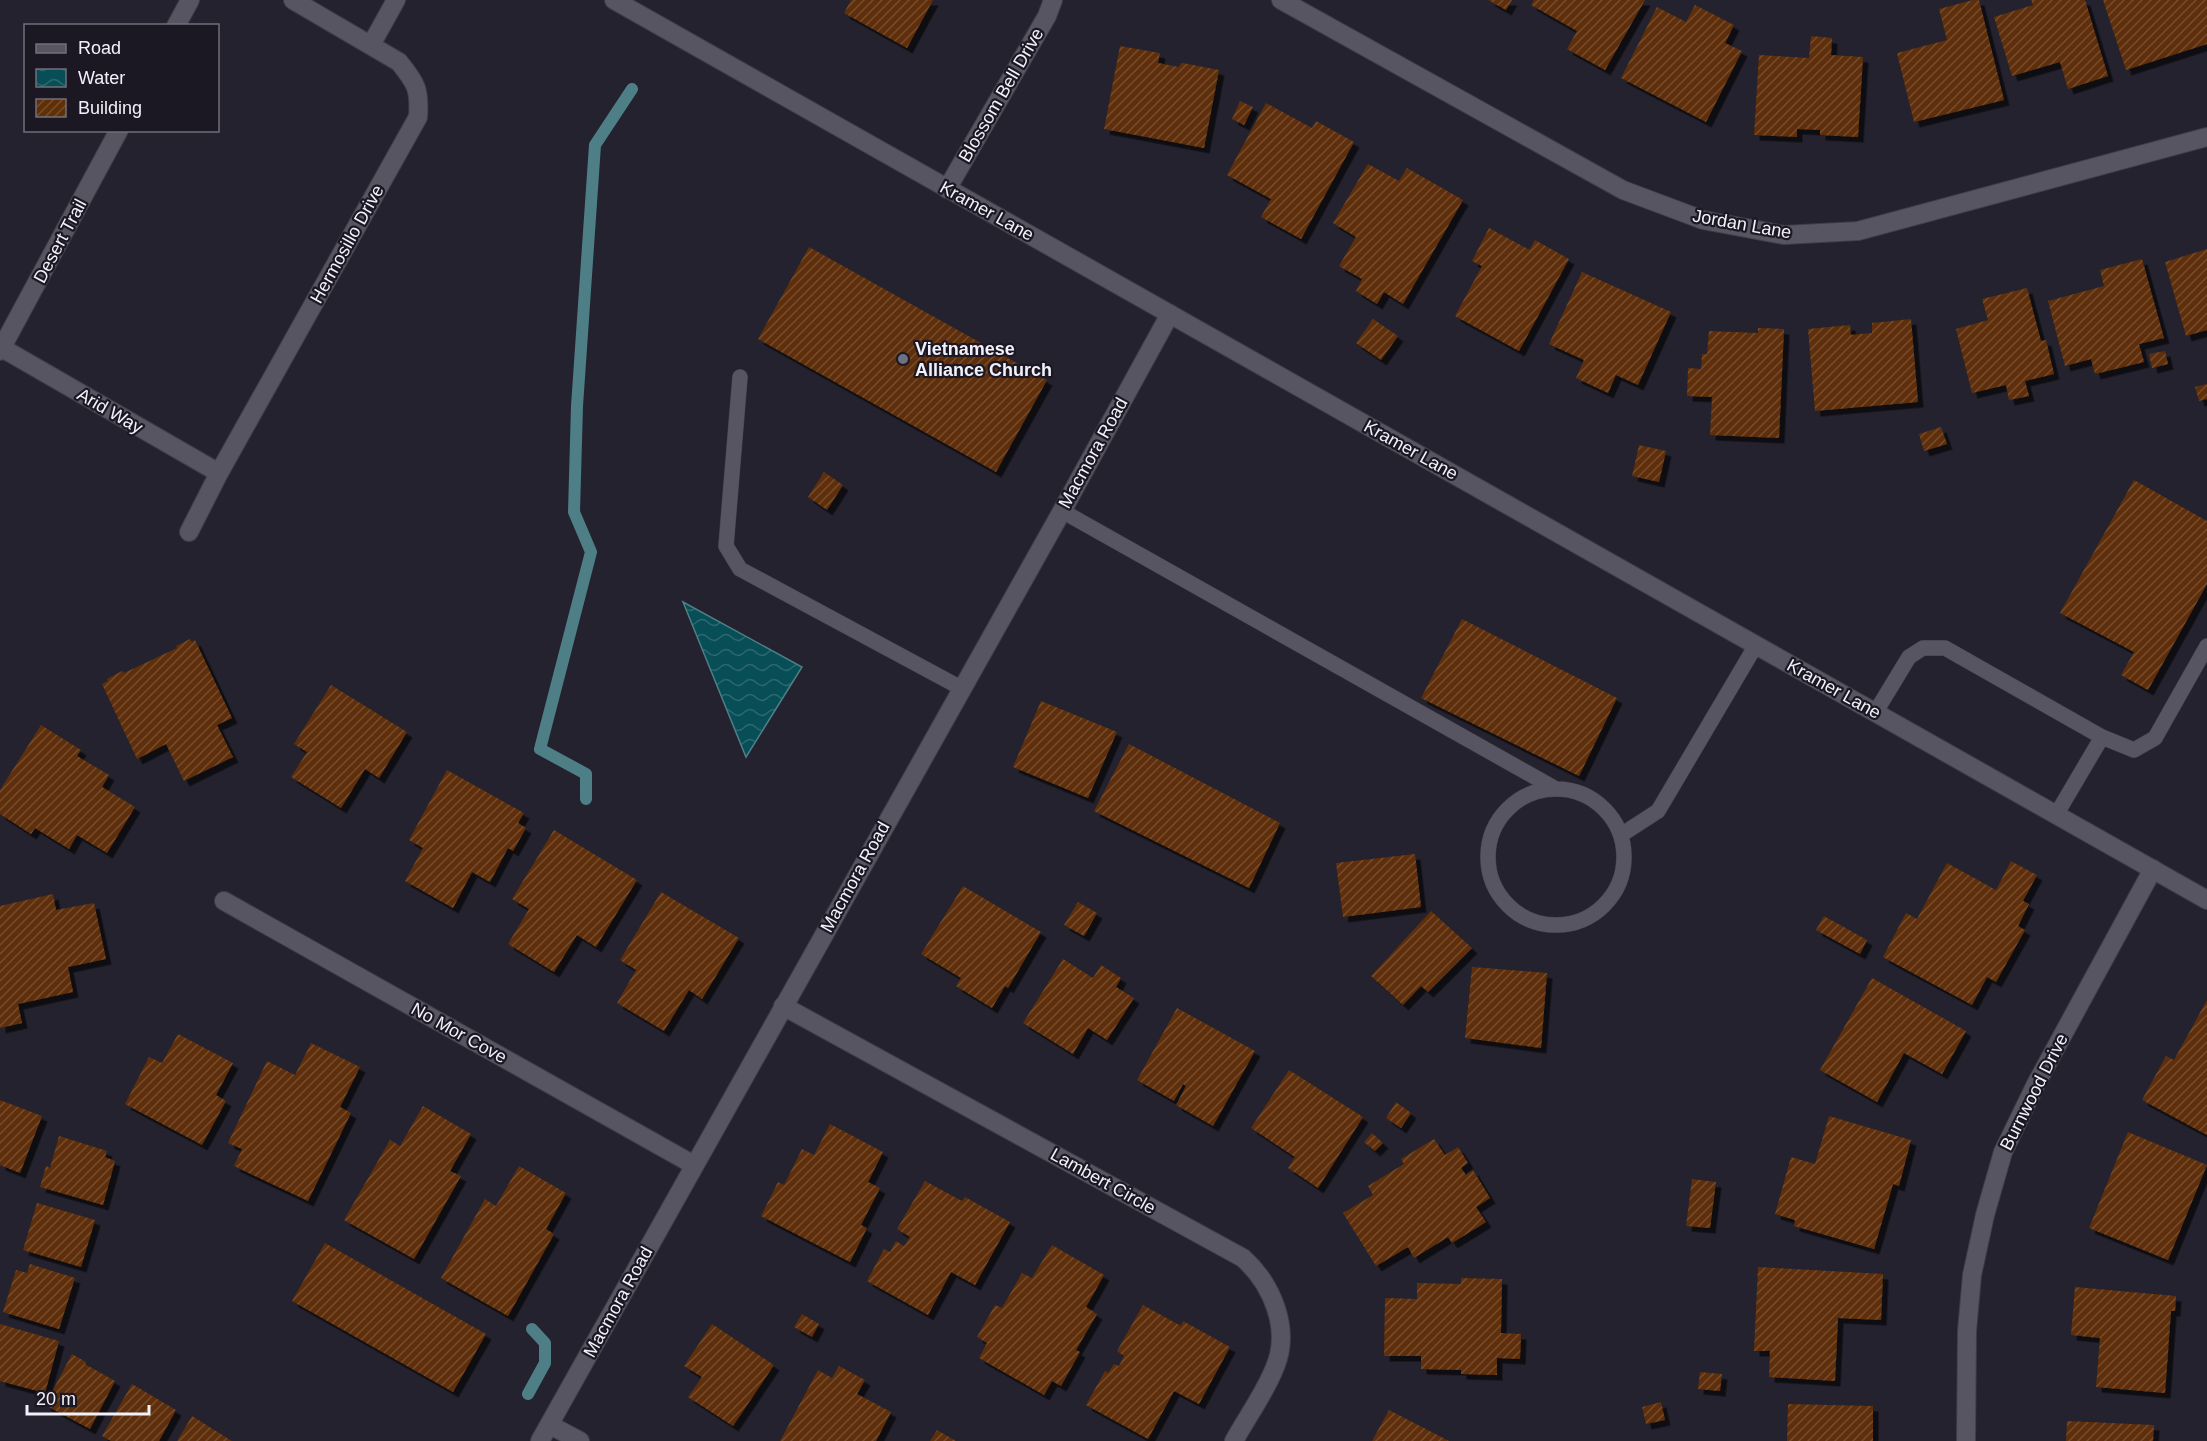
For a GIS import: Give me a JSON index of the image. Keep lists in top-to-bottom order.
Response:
{
  "streets": {
    "street": [
      "Blossom Bell Drive",
      "Kramer Lane",
      "Jordan Lane",
      "Desert Trail",
      "Hermosillo Drive",
      "Arid Way",
      "Macmora Road",
      "No Mor Cove",
      "Burnwood Drive",
      "Lambert Circle"
    ]
  },
  "crossings": [
    ["Blossom Bell Drive", "Kramer Lane"],
    ["Kramer Lane", "Macmora Road"],
    ["Kramer Lane", "Burnwood Drive"],
    ["Desert Trail", "Arid Way"],
    ["Hermosillo Drive", "Arid Way"],
    ["Macmora Road", "No Mor Cove"],
    ["Macmora Road", "Lambert Circle"]
  ],
  "places": ["Vietnamese Alliance Church"],
  "legend": ["Road", "Water", "Building"],
  "scale_bar": "20 m"
}
